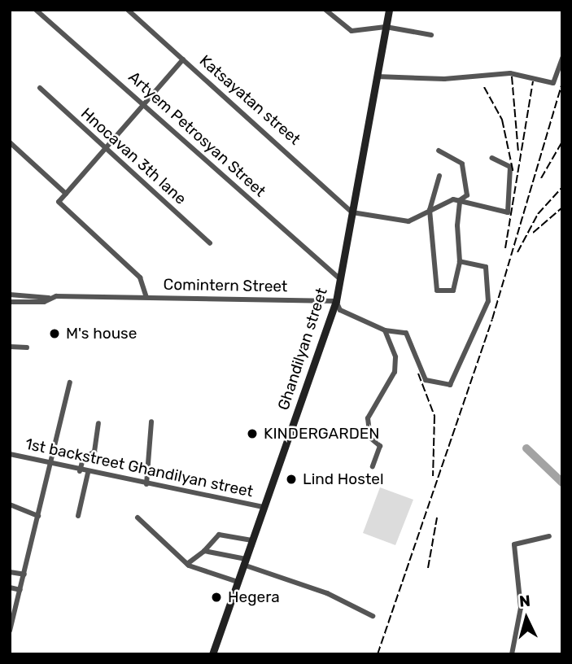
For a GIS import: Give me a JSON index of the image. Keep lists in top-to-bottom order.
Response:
{
  "streets": {
    "main road": ["Ghandilyan street"],
    "street": [
      "Katsayatan street",
      "Artyem Petrosyan Street",
      "Hnocavan 3th lane",
      "Comintern Street",
      "1st backstreet Ghandilyan street"
    ]
  },
  "crossings": [
    ["Katsayatan street", "Ghandilyan street"],
    ["Artyem Petrosyan Street", "Ghandilyan street"],
    ["Comintern Street", "Ghandilyan street"],
    ["Ghandilyan street", "1st backstreet Ghandilyan street"]
  ],
  "places": [
    "M's house",
    "KINDERGARDEN",
    "Lind Hostel",
    "Hegera"
  ],
  "north": "top"
}
